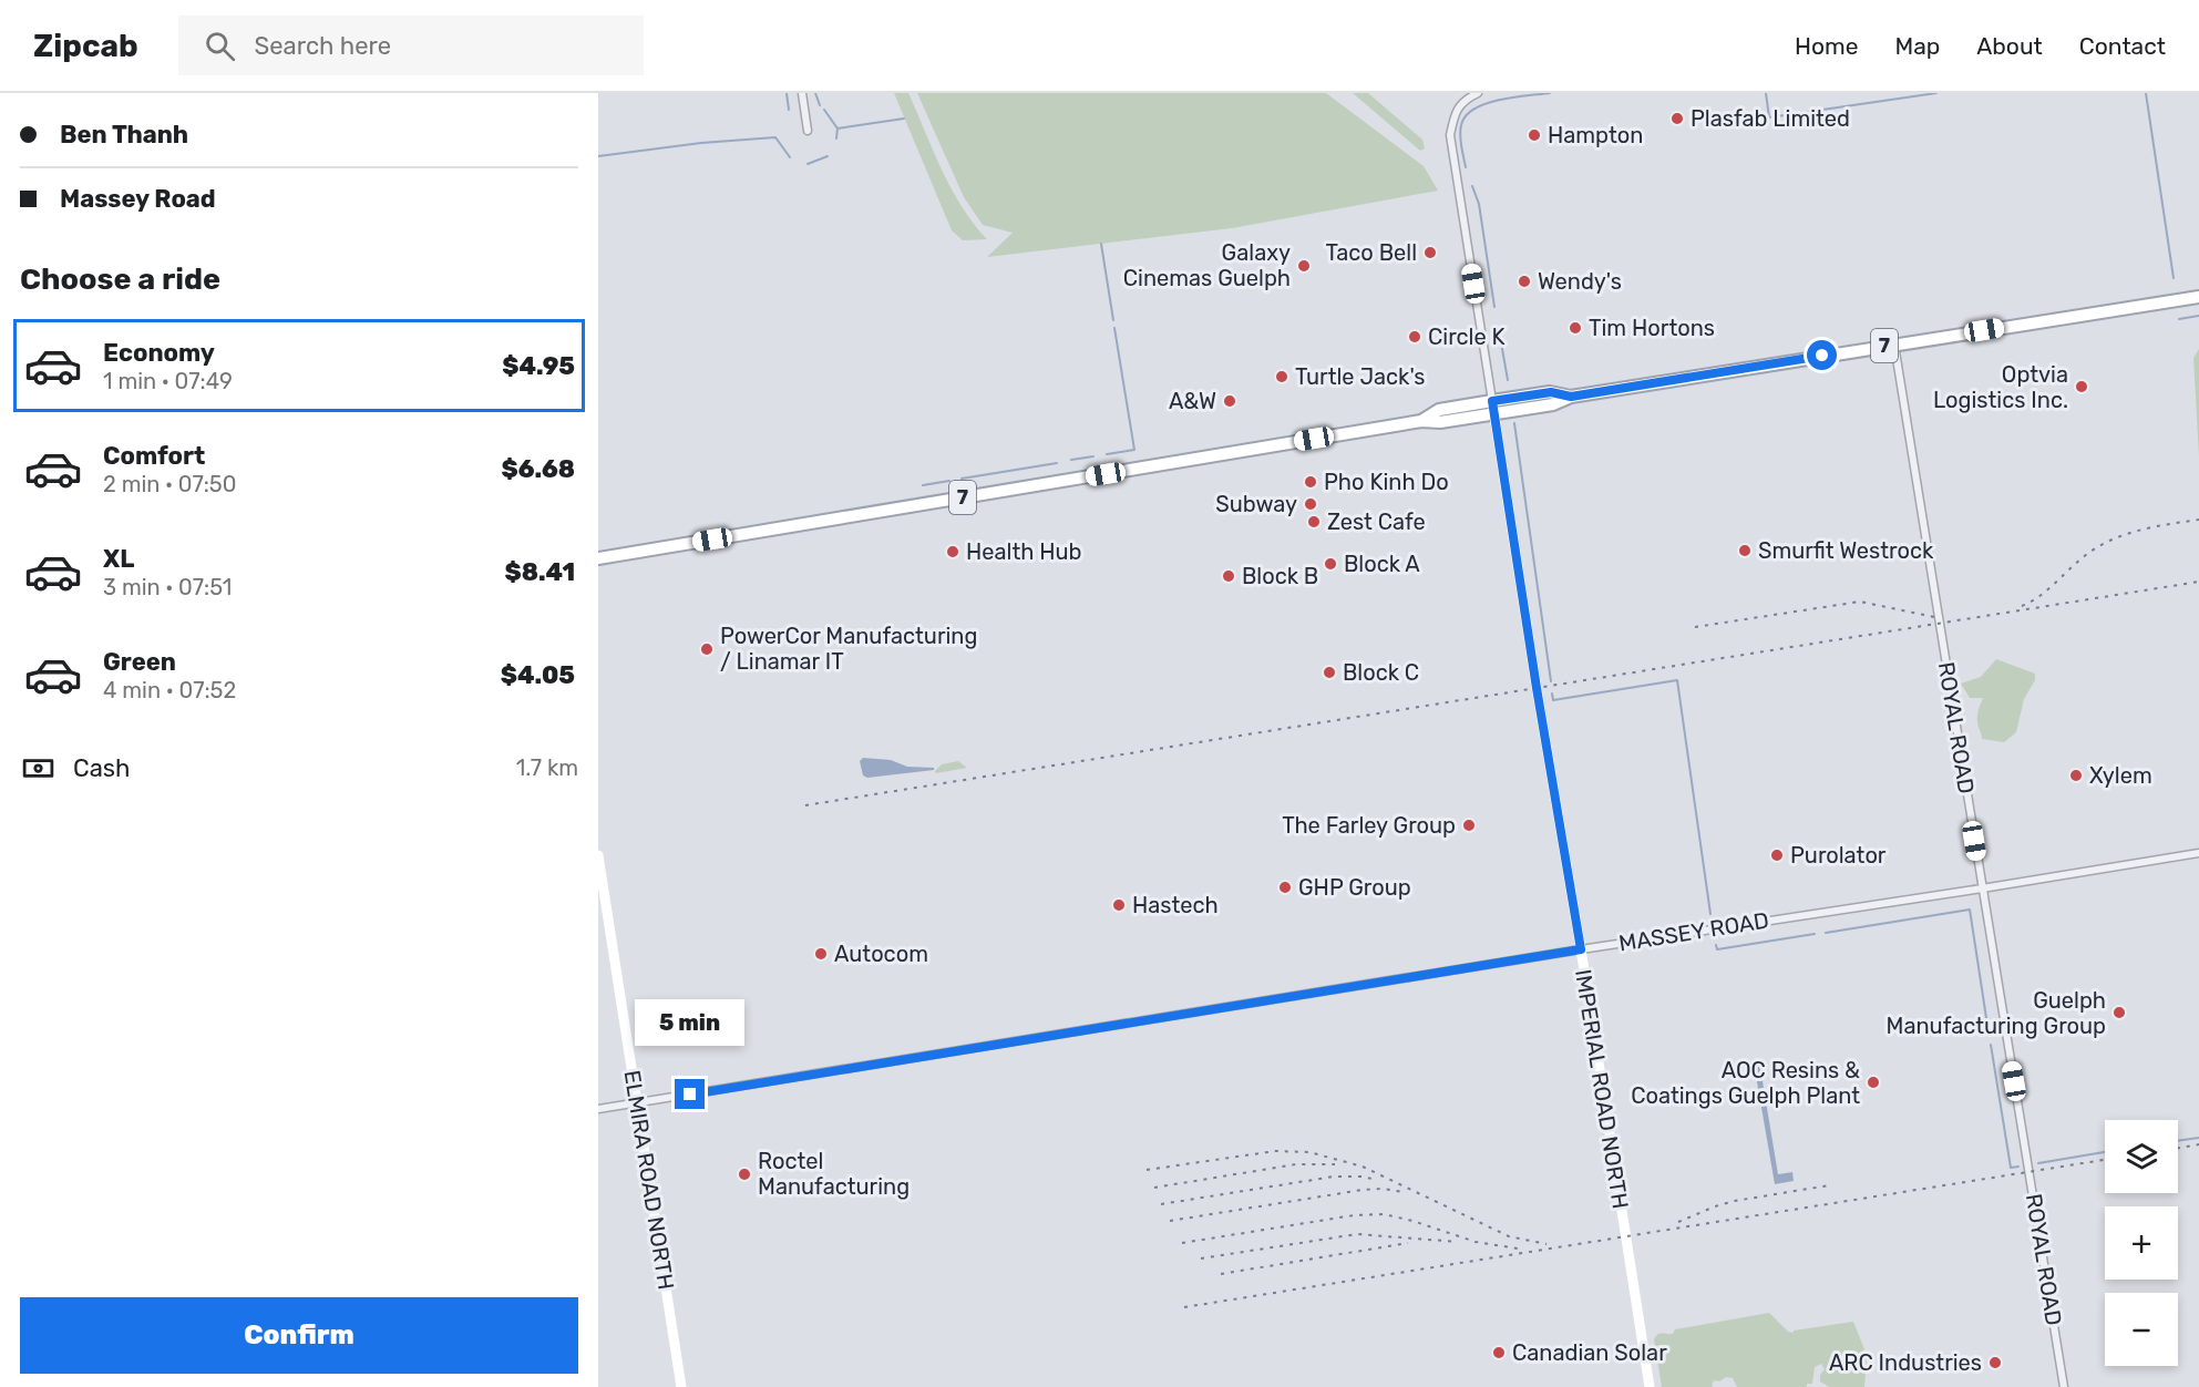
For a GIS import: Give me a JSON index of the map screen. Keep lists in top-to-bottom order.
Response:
{
  "streets": {
    "main road": ["7"],
    "street": [
      "ROYAL ROAD",
      "MASSEY ROAD",
      "IMPERIAL ROAD NORTH",
      "ELMIRA ROAD NORTH"
    ]
  },
  "crossings": [
    ["7", "ROYAL ROAD"],
    ["7", "IMPERIAL ROAD NORTH"],
    ["ROYAL ROAD", "MASSEY ROAD"],
    ["MASSEY ROAD", "IMPERIAL ROAD NORTH"],
    ["MASSEY ROAD", "ELMIRA ROAD NORTH"]
  ],
  "places": [
    "Plasfab Limited",
    "Hampton",
    "Taco Bell",
    "Galaxy Cinemas Guelph",
    "Wendy's",
    "Tim Hortons",
    "Circle K",
    "Turtle Jack's",
    "Optvia Logistics Inc.",
    "A&W",
    "Pho Kinh Do",
    "Subway",
    "Zest Cafe",
    "Smurfit Westrock",
    "Health Hub",
    "Block A",
    "Block B",
    "PowerCor Manufacturing / Linamar IT",
    "Block C",
    "Xylem",
    "The Farley Group",
    "Purolator",
    "GHP Group",
    "Hastech",
    "Autocom",
    "Guelph Manufacturing Group",
    "AOC Resins & Coatings Guelph Plant",
    "Roctel Manufacturing",
    "Canadian Solar",
    "ARC Industries"
  ],
  "page": {
    "header": "Zipcab",
    "search": "Search here",
    "nav": [
      "Home",
      "Map",
      "About",
      "Contact"
    ],
    "banner": ["Ben Thanh", "Massey Road"],
    "heading": "Choose a ride",
    "list": [
      {
        "name": "Economy",
        "note": "1 min · 07:49",
        "value": "$4.95"
      },
      {
        "name": "Comfort",
        "note": "2 min · 07:50",
        "value": "$6.68"
      },
      {
        "name": "XL",
        "note": "3 min · 07:51",
        "value": "$8.41"
      },
      {
        "name": "Green",
        "note": "4 min · 07:52",
        "value": "$4.05"
      }
    ],
    "pay": ["Cash", "1.7 km"],
    "bubble": "5 min",
    "map_buttons": ["+", "−"],
    "buttons": "Confirm"
  }
}
